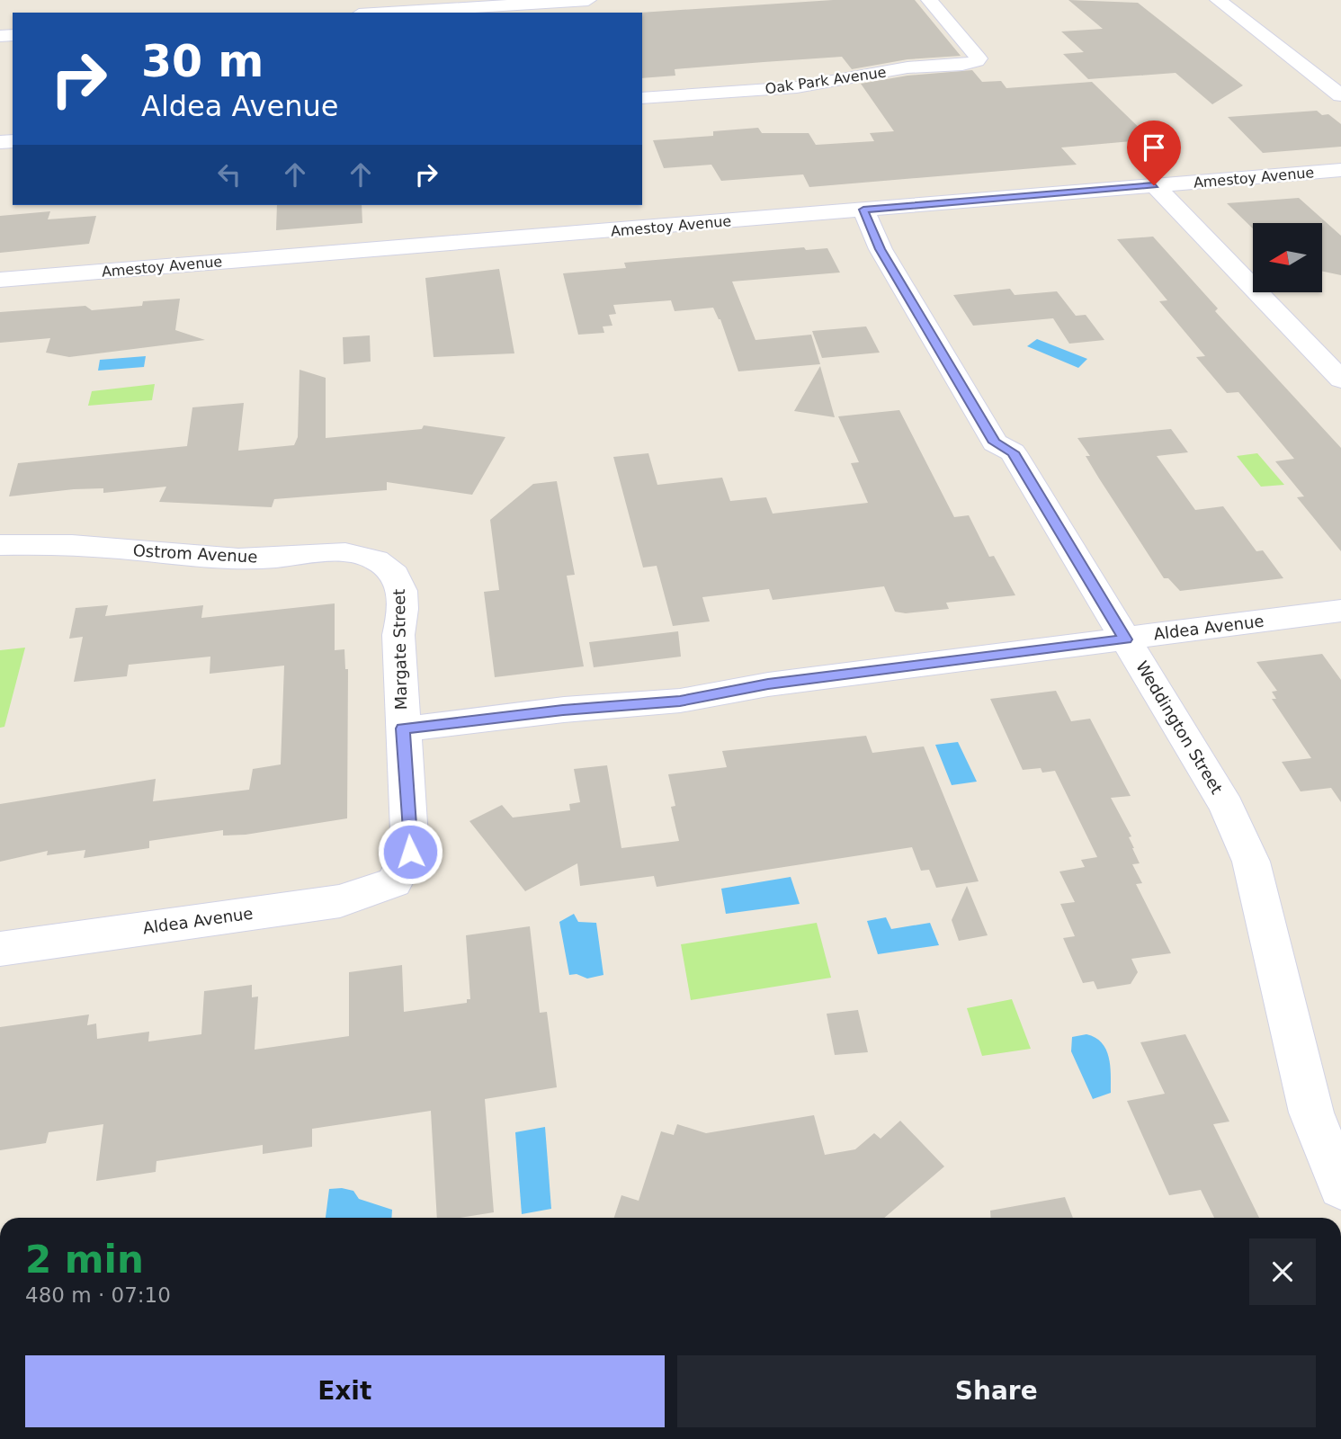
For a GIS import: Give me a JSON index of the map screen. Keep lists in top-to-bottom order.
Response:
{
  "streets": {
    "street": [
      "Oak Park Avenue",
      "Amestoy Avenue",
      "Ostrom Avenue",
      "Aldea Avenue",
      "Margate Street",
      "Weddington Street"
    ]
  },
  "crossings": [
    ["Amestoy Avenue", "Weddington Street"],
    ["Ostrom Avenue", "Margate Street"],
    ["Aldea Avenue", "Margate Street"],
    ["Aldea Avenue", "Weddington Street"]
  ],
  "north": "left",
  "page": {
    "turn": ["30 m", "Aldea Avenue"],
    "heading": ["2 min", "480 m · 07:10"],
    "buttons": ["Exit", "Share"]
  }
}
